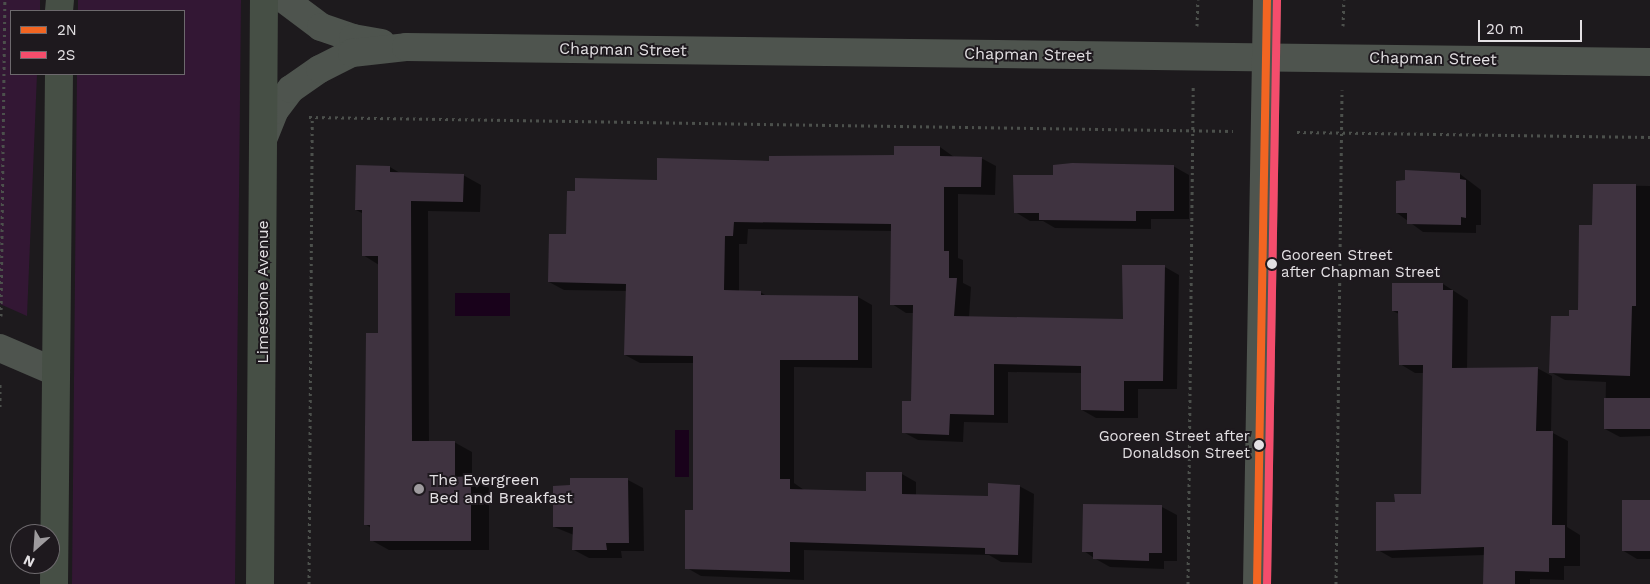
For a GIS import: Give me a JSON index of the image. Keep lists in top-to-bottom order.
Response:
{
  "streets": {
    "main road": ["Limestone Avenue"],
    "street": ["Chapman Street"]
  },
  "crossings": [
    ["Chapman Street", "Limestone Avenue"]
  ],
  "places": ["Gooreen Street after Chapman Street", "Gooreen Street after Donaldson Street", "The Evergreen Bed and Breakfast"],
  "lines": ["transit line 2N", "transit line 2S"],
  "legend": ["2N", "2S"],
  "scale_bar": "20 m",
  "north": "bottom left"
}
